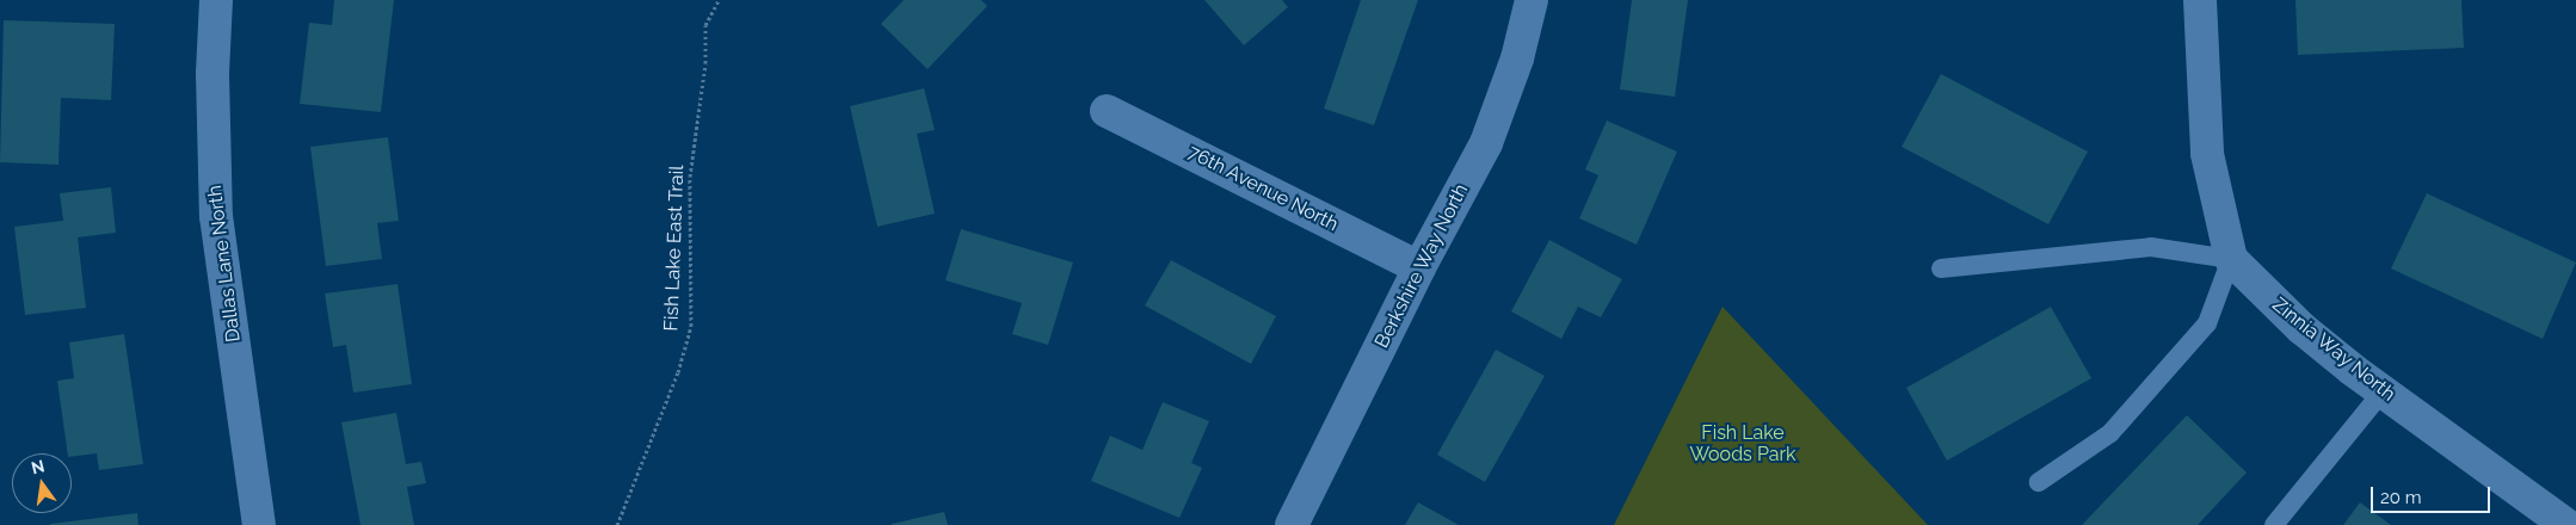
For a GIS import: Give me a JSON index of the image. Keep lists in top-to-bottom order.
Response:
{
  "streets": {
    "street": [
      "76th Avenue North",
      "Dallas Lane North",
      "Berkshire Way North",
      "Zinnia Way North"
    ],
    "path": ["Fish Lake East Trail"]
  },
  "crossings": [
    ["76th Avenue North", "Berkshire Way North"]
  ],
  "parks": ["Fish Lake Woods Park"],
  "scale_bar": "20 m",
  "north": "top"
}
